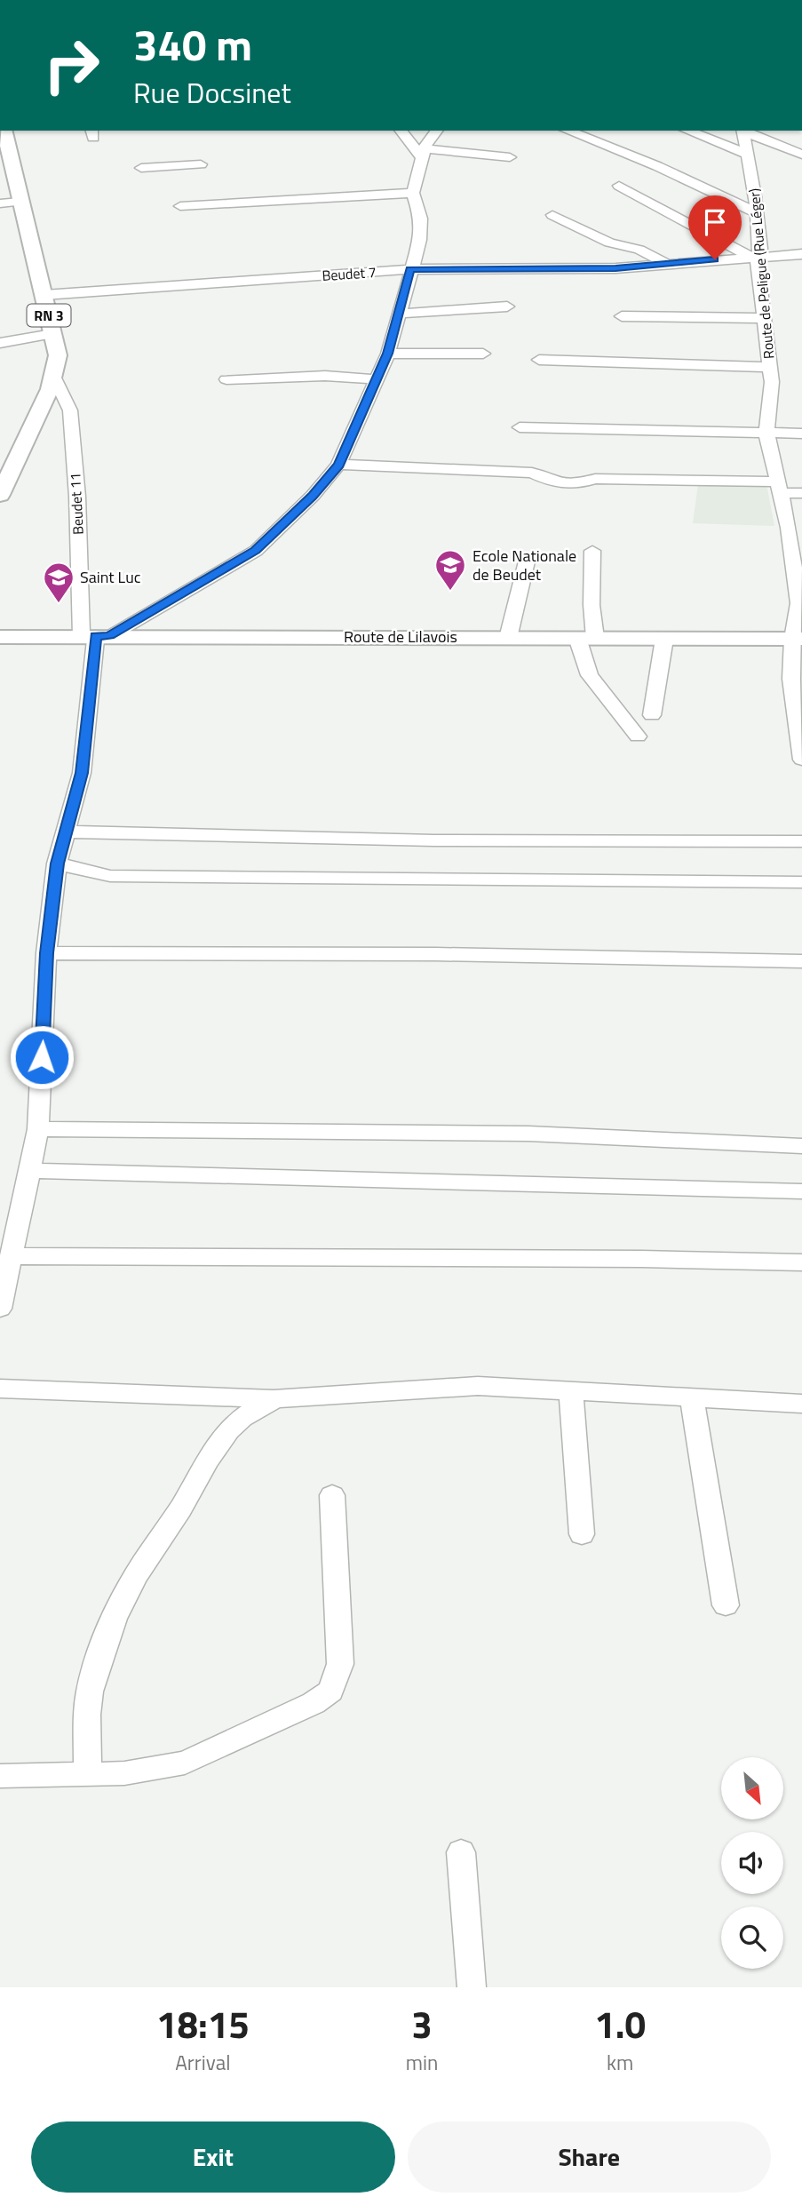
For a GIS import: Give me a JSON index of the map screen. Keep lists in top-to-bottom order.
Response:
{
  "streets": {
    "main road": ["RN 3", "Route de Lilavois"],
    "street": ["Beudet 7", "Route de Peligue (Rue Léger)", "Beudet 11"]
  },
  "crossings": [
    ["Beudet 7", "Route de Peligue (Rue Léger)"],
    ["Beudet 7", "RN 3"],
    ["Route de Peligue (Rue Léger)", "Route de Lilavois"],
    ["RN 3", "Beudet 11"],
    ["Beudet 11", "Route de Lilavois"]
  ],
  "places": {
    "school or university": ["Ecole Nationale de Beudet", "Saint Luc"]
  },
  "north": "bottom right",
  "page": {
    "turn": ["340 m", "Rue Docsinet"],
    "eta": [
      "18:15",
      "Arrival",
      "3",
      "min",
      "1.0",
      "km"
    ],
    "buttons": ["Exit", "Share"]
  }
}
